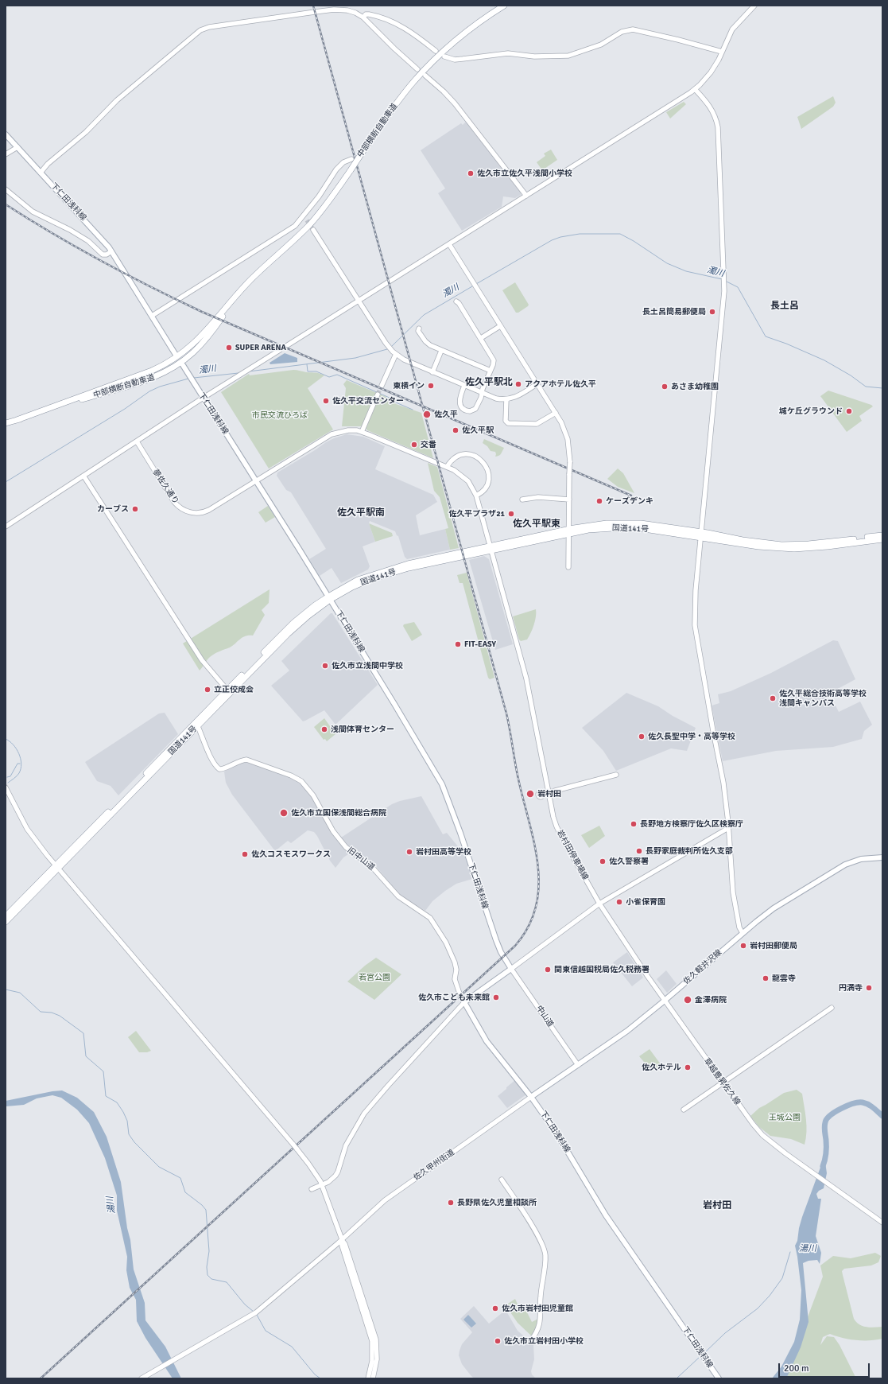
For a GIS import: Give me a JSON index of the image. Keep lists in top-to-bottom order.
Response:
{
  "streets": {
    "highway": ["中部横断自動車道", "国道141号"],
    "main road": ["下仁田浅科線", "佐久軽井沢線"],
    "street": [
      "夢佐久通り",
      "岩村田停車場線",
      "旧中山道",
      "中山道",
      "草越豊昇佐久線",
      "佐久甲州街道"
    ]
  },
  "crossings": [
    ["下仁田浅科線", "夢佐久通り"],
    ["下仁田浅科線", "国道141号"],
    ["下仁田浅科線", "旧中山道"],
    ["下仁田浅科線", "佐久軽井沢線"],
    ["下仁田浅科線", "中山道"],
    ["下仁田浅科線", "佐久甲州街道"],
    ["夢佐久通り", "岩村田停車場線"],
    ["国道141号", "岩村田停車場線"],
    ["国道141号", "旧中山道"],
    ["岩村田停車場線", "草越豊昇佐久線"],
    ["佐久軽井沢線", "中山道"],
    ["佐久軽井沢線", "草越豊昇佐久線"],
    ["佐久軽井沢線", "佐久甲州街道"]
  ],
  "districts": [
    "長土呂",
    "佐久平駅北",
    "佐久平駅南",
    "佐久平駅東",
    "岩村田"
  ],
  "water": ["濁川", "湯川"],
  "parks": ["市民交流ひろば", "若宮公園", "王城公園"],
  "places": [
    "佐久市立佐久平浅間小学校",
    "長土呂簡易郵便局",
    "SUPER ARENA",
    "アクアホテル佐久平",
    "東横イン",
    "あさま幼稚園",
    "佐久平交流センター",
    "城ケ丘グラウンド",
    "佐久平",
    "佐久平駅",
    "交番",
    "ケーズデンキ",
    "カーブス",
    "佐久平プラザ21",
    "FIT-EASY",
    "佐久市立浅間中学校",
    "立正佼成会",
    "佐久平総合技術高等学校 浅間キャンパス",
    "浅間体育センター",
    "佐久長聖中学・高等学校",
    "岩村田",
    "佐久市立国保浅間総合病院",
    "長野地方検察庁佐久区検察庁",
    "長野家庭裁判所佐久支部",
    "岩村田高等学校",
    "佐久コスモスワークス",
    "佐久警察署",
    "小雀保育園",
    "岩村田郵便局",
    "関東信越国税局佐久税務署",
    "龍雲寺",
    "円満寺",
    "佐久市こども未来館",
    "金澤病院",
    "佐久ホテル",
    "長野県佐久児童相談所",
    "佐久市岩村田児童館",
    "佐久市立岩村田小学校"
  ],
  "scale_bar": "200 m"
}
